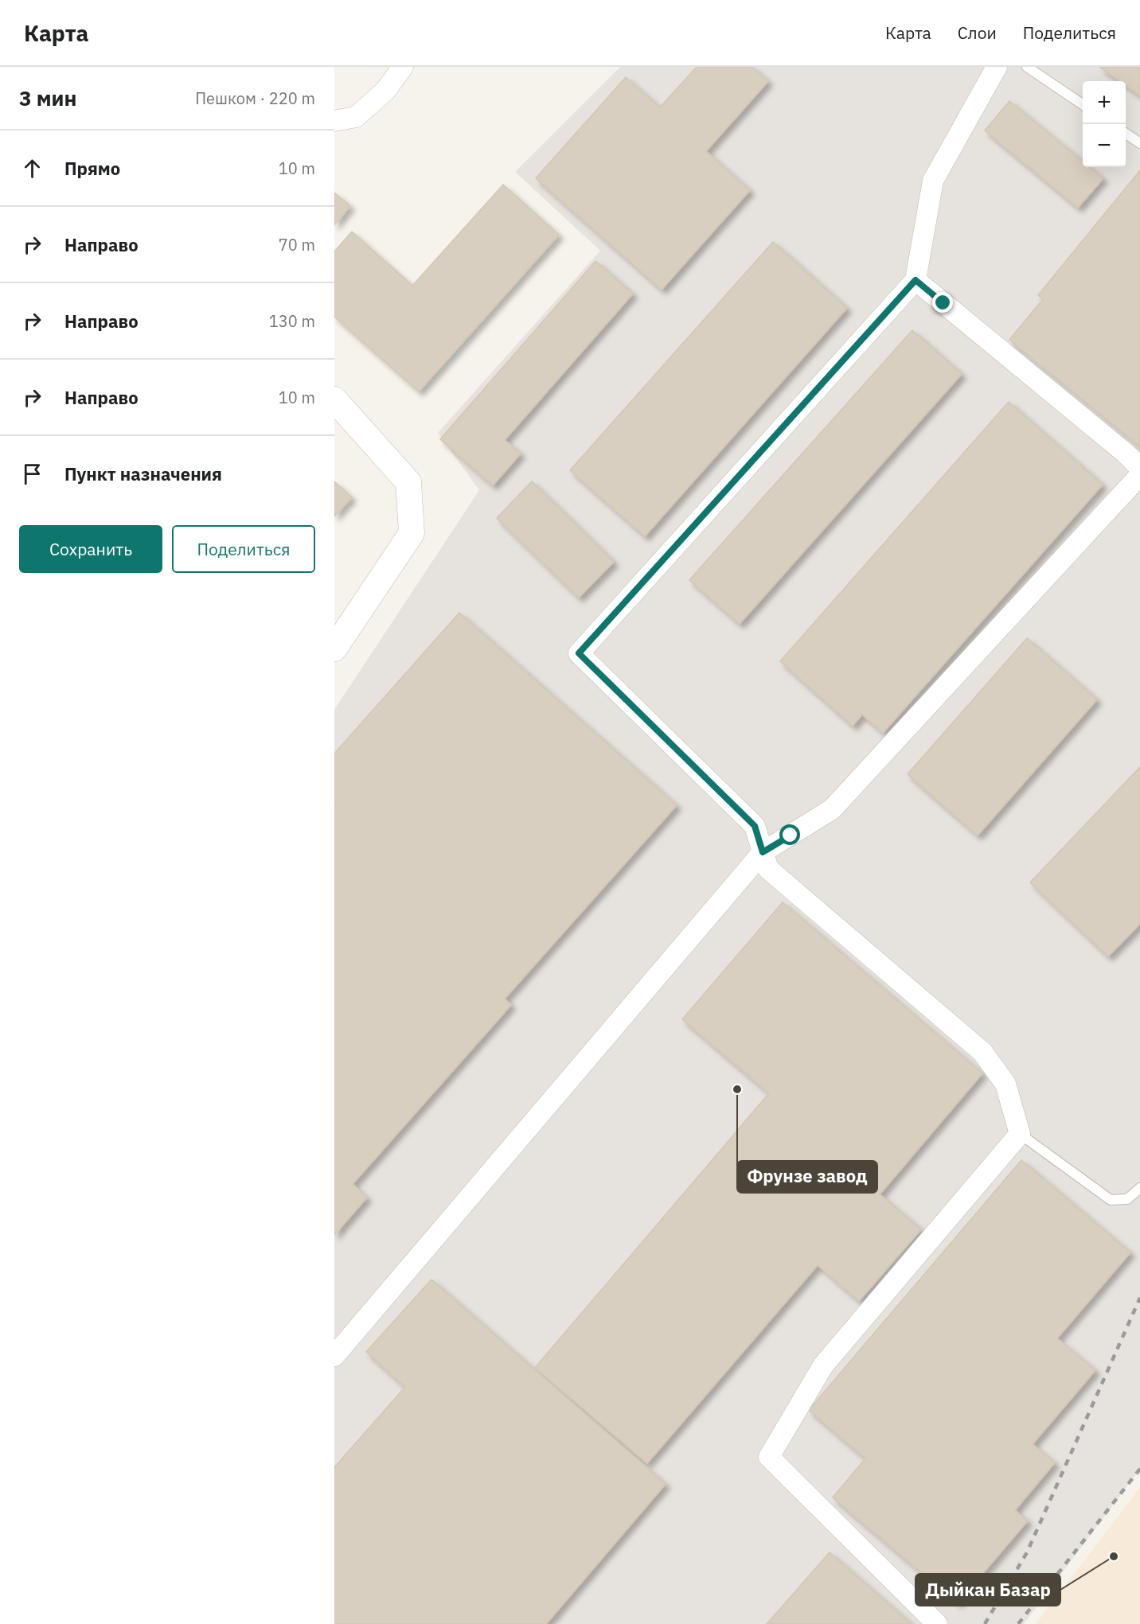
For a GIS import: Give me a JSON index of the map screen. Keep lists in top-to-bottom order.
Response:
{
  "places": ["Фрунзе завод", "Дыйкан Базар"],
  "page": {
    "header": "Карта",
    "nav": ["Карта", "Слои", "Поделиться"],
    "heading": ["3 мин", "Пешком · 220 m"],
    "map_buttons": ["+", "−"],
    "list": [
      ["Прямо", "10 m"],
      ["Направо", "70 m"],
      ["Направо", "130 m"],
      ["Направо", "10 m"],
      "Пункт назначения"
    ],
    "buttons": ["Сохранить", "Поделиться"]
  }
}
